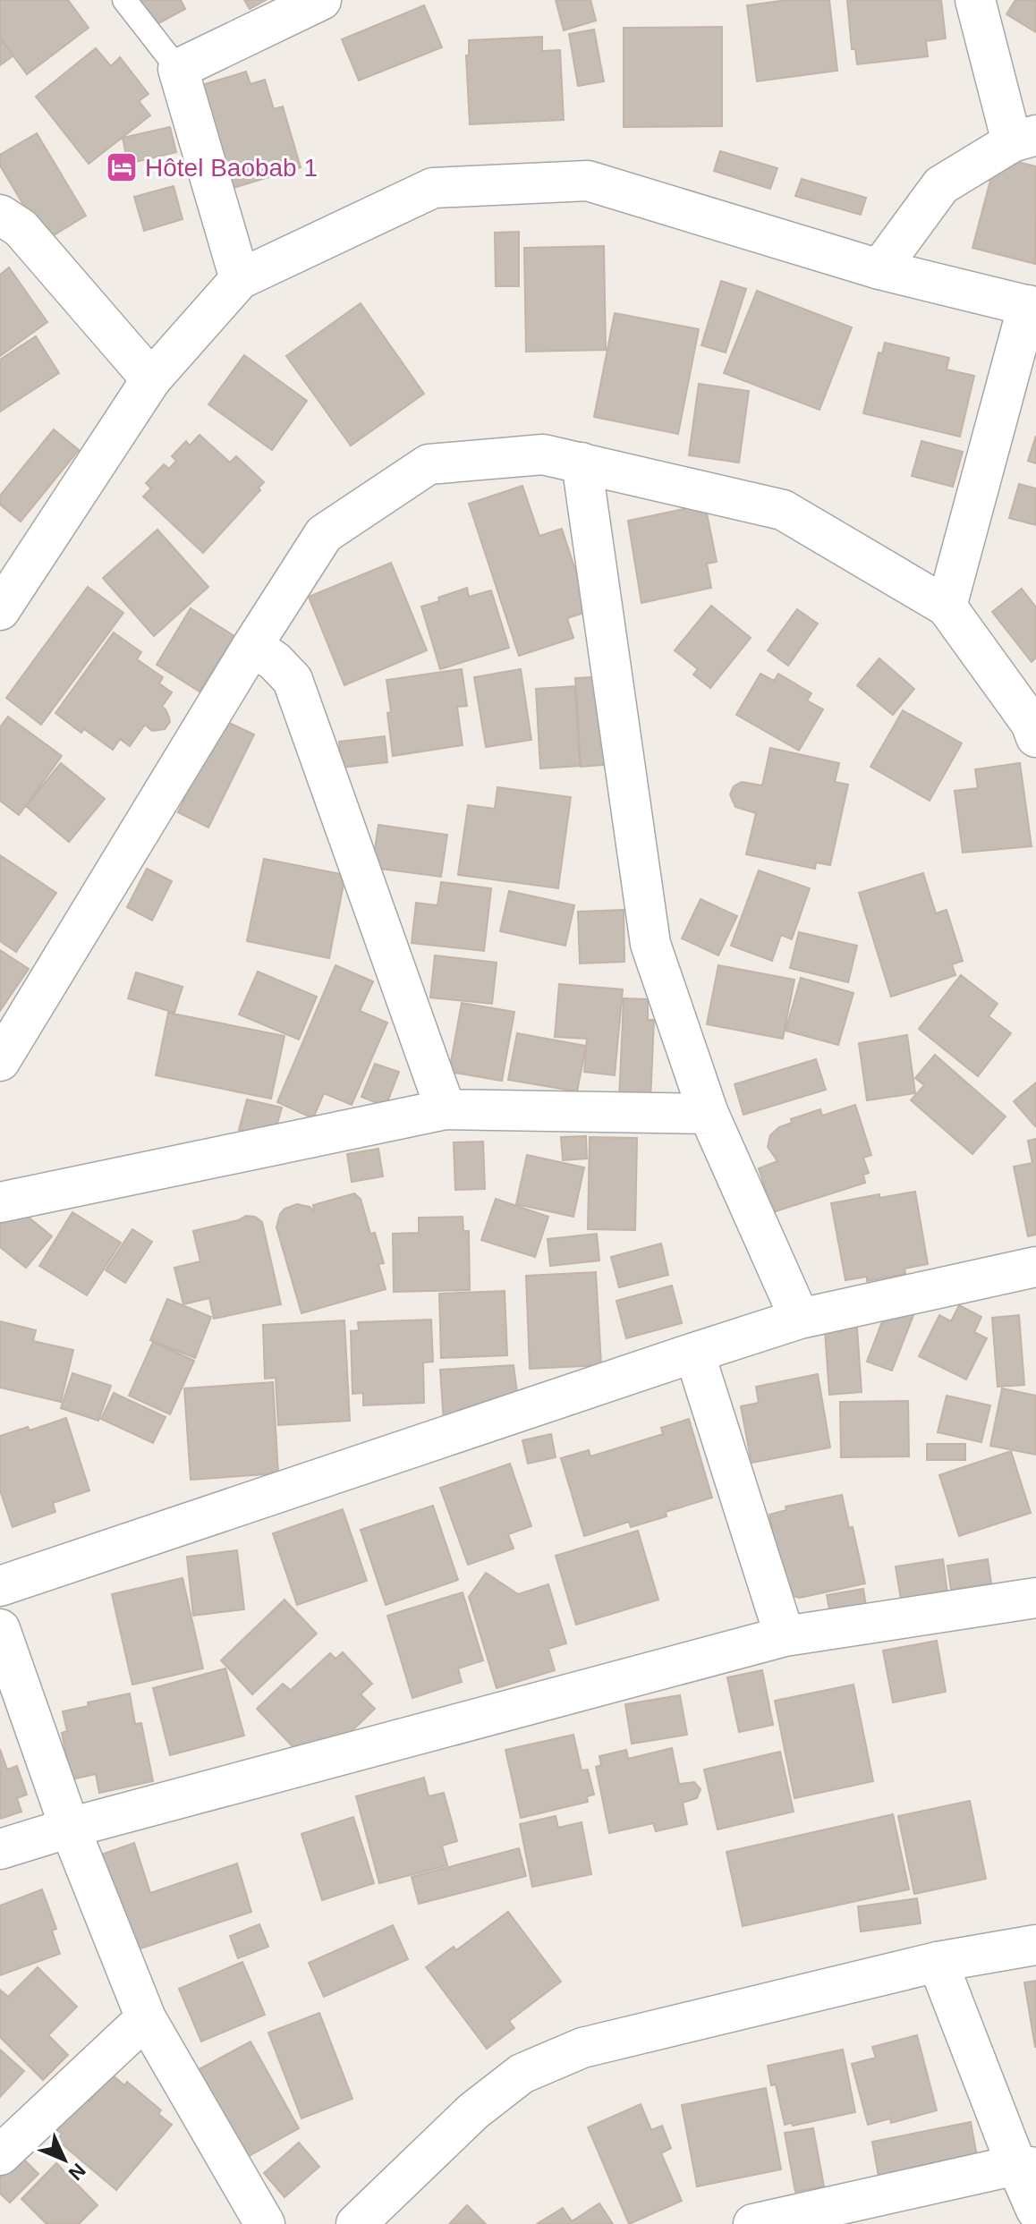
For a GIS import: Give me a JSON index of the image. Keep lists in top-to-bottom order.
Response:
{
  "places": {
    "hotel": ["Hôtel Baobab 1"]
  },
  "north": "bottom right"
}
